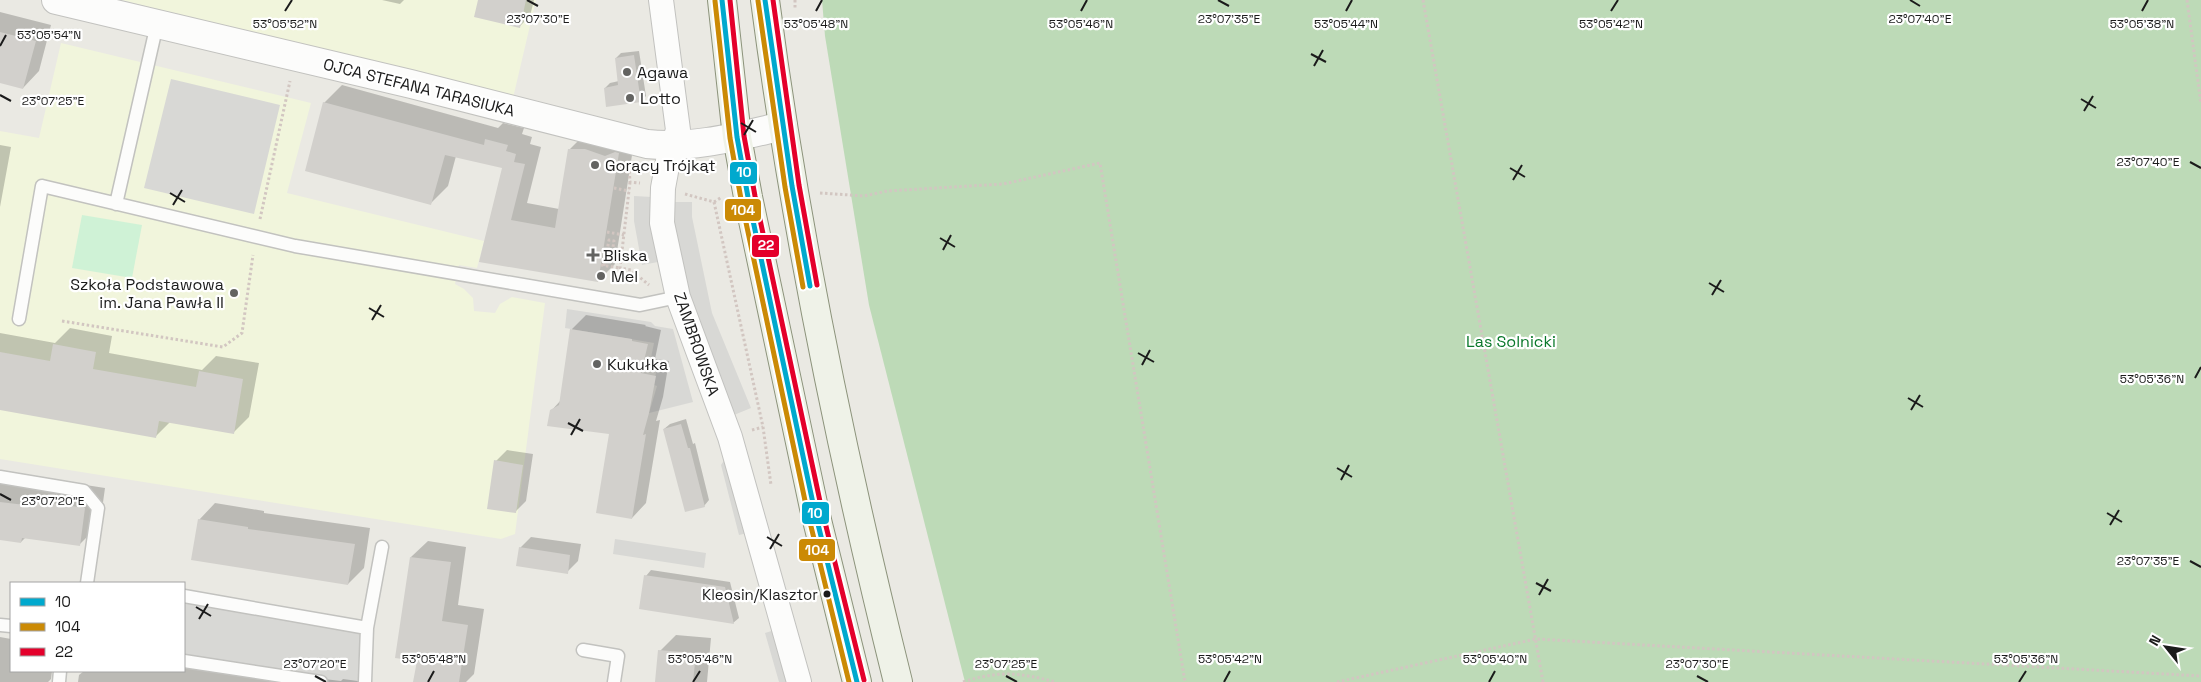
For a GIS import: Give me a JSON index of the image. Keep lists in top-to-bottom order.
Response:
{
  "streets": {
    "street": ["OJCA STEFANA TARASIUKA", "ZAMBROWSKA"]
  },
  "crossings": [
    ["OJCA STEFANA TARASIUKA", "ZAMBROWSKA"]
  ],
  "parks": ["Las Solnicki"],
  "places": {
    "other": [
      "Agawa",
      "Lotto",
      "Gorący Trójkąt",
      "Mel",
      "Szkoła Podstawowa im. Jana Pawła II",
      "Kukułka",
      "Kleosin/Klasztor"
    ],
    "health": ["Bliska"]
  },
  "lines": ["transit line 10", "transit line 22", "transit line 104"],
  "legend": ["10", "104", "22"],
  "north": "top left",
  "coordinates": [
    "23°07'30\"E",
    "23°07'35\"E",
    "23°07'40\"E",
    "53°05'52\"N",
    "53°05'48\"N",
    "53°05'46\"N",
    "53°05'44\"N",
    "53°05'42\"N",
    "53°05'38\"N",
    "53°05'54\"N",
    "23°07'25\"E",
    "53°05'36\"N",
    "23°07'20\"E",
    "53°05'40\"N"
  ]
}
